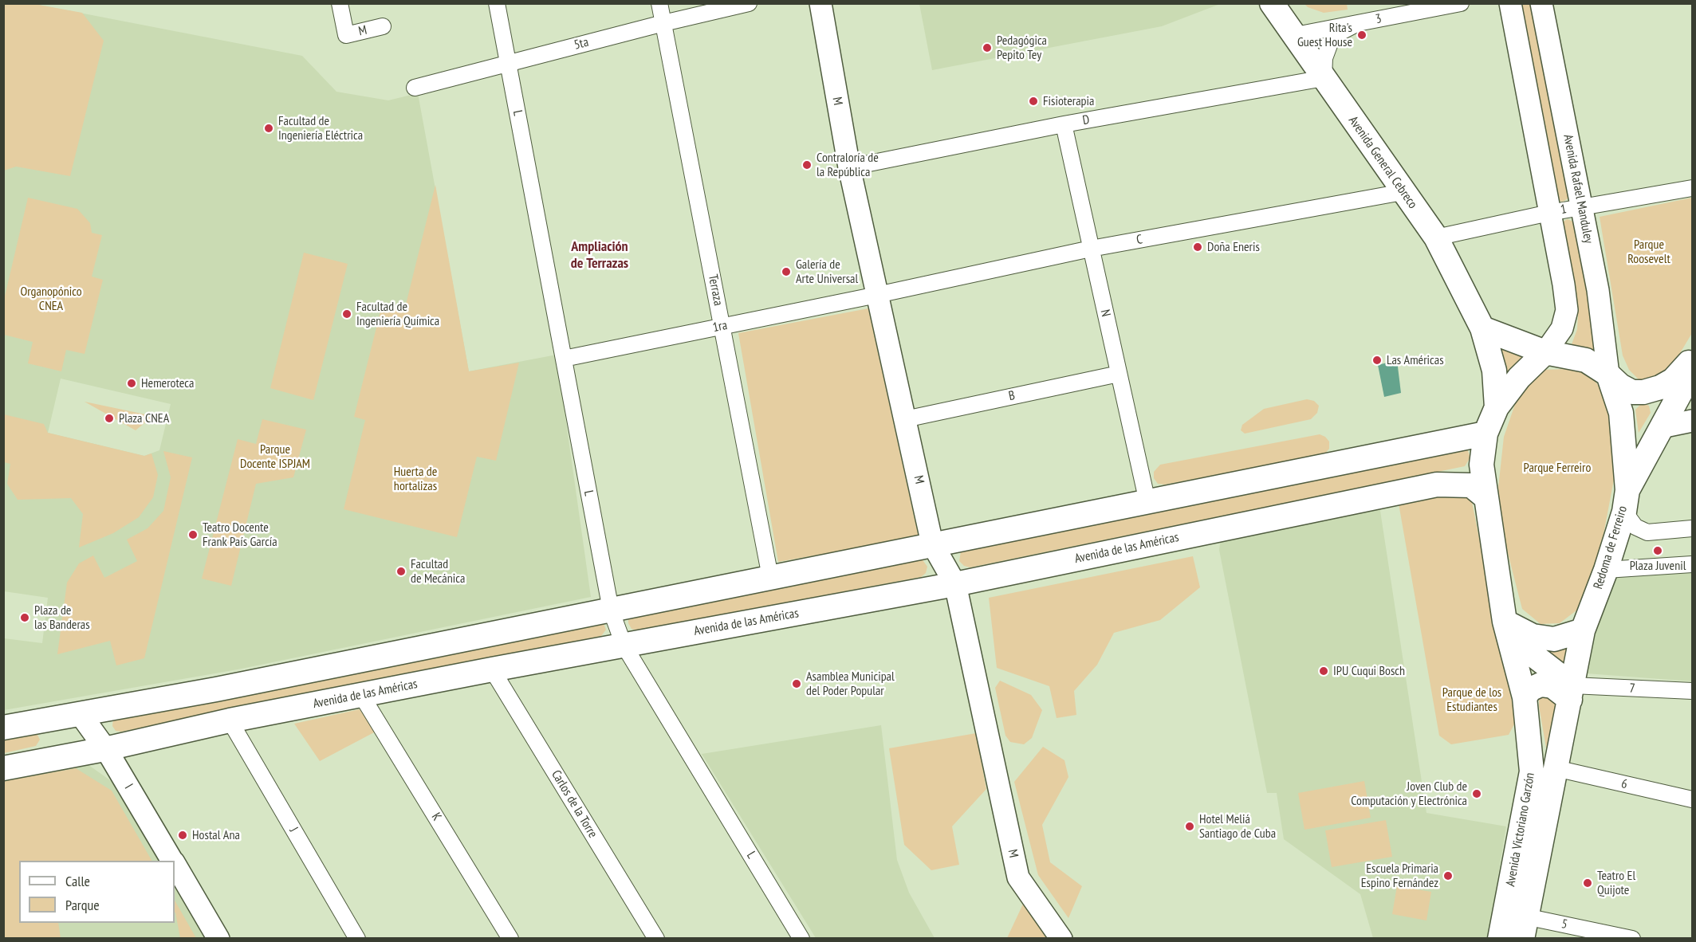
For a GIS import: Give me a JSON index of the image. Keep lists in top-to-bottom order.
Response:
{
  "streets": {
    "main road": [
      "Avenida General Cebreco",
      "Redoma de Ferreiro",
      "Avenida de las Américas",
      "Avenida Victoriano Garzón"
    ],
    "street": [
      "3",
      "M",
      "5ta",
      "L",
      "D",
      "Avenida Rafael Manduley",
      "1",
      "C",
      "Terraza",
      "N",
      "1ra",
      "B",
      "7",
      "6",
      "I",
      "Carlos de la Torre",
      "K",
      "J",
      "5"
    ]
  },
  "crossings": [
    ["3", "Avenida General Cebreco"],
    ["M", "D"],
    ["M", "C"],
    ["M", "1ra"],
    ["M", "B"],
    ["M", "Avenida de las Américas"],
    ["5ta", "L"],
    ["5ta", "Terraza"],
    ["L", "1ra"],
    ["L", "Avenida de las Américas"],
    ["D", "Avenida General Cebreco"],
    ["D", "N"],
    ["Avenida General Cebreco", "1"],
    ["Avenida General Cebreco", "C"],
    ["Avenida Rafael Manduley", "1"],
    ["Avenida Rafael Manduley", "Redoma de Ferreiro"],
    ["C", "N"],
    ["C", "1ra"],
    ["Terraza", "1ra"],
    ["N", "B"],
    ["Redoma de Ferreiro", "Avenida Victoriano Garzón"],
    ["Avenida de las Américas", "I"],
    ["Avenida de las Américas", "Carlos de la Torre"],
    ["Avenida de las Américas", "K"],
    ["Avenida de las Américas", "J"],
    ["7", "Avenida Victoriano Garzón"],
    ["6", "Avenida Victoriano Garzón"],
    ["Avenida Victoriano Garzón", "5"]
  ],
  "districts": ["Ampliación de Terrazas"],
  "parks": [
    "Parque Roosevelt",
    "Organopónico CNEA",
    "Parque Docente ISPJAM",
    "Parque Ferreiro",
    "Huerta de hortalizas",
    "Parque de los Estudiantes"
  ],
  "places": [
    "Rita's Guest House",
    "Pedagógica Pepito Tey",
    "Fisioterapia",
    "Facultad de Ingeniería Eléctrica",
    "Contraloría de la República",
    "Doña Eneris",
    "Galería de Arte Universal",
    "Facultad de Ingeniería Química",
    "Las Américas",
    "Hemeroteca",
    "Plaza CNEA",
    "Teatro Docente Frank País García",
    "Plaza Juvenil",
    "Facultad de Mecánica",
    "Plaza de las Banderas",
    "IPU Cuqui Bosch",
    "Asamblea Municipal del Poder Popular",
    "Joven Club de Computación y Electrónica",
    "Hotel Meliá Santiago de Cuba",
    "Hostal Ana",
    "Escuela Primaria Espino Fernández",
    "Teatro El Quijote"
  ],
  "legend": ["Calle", "Parque"]
}
